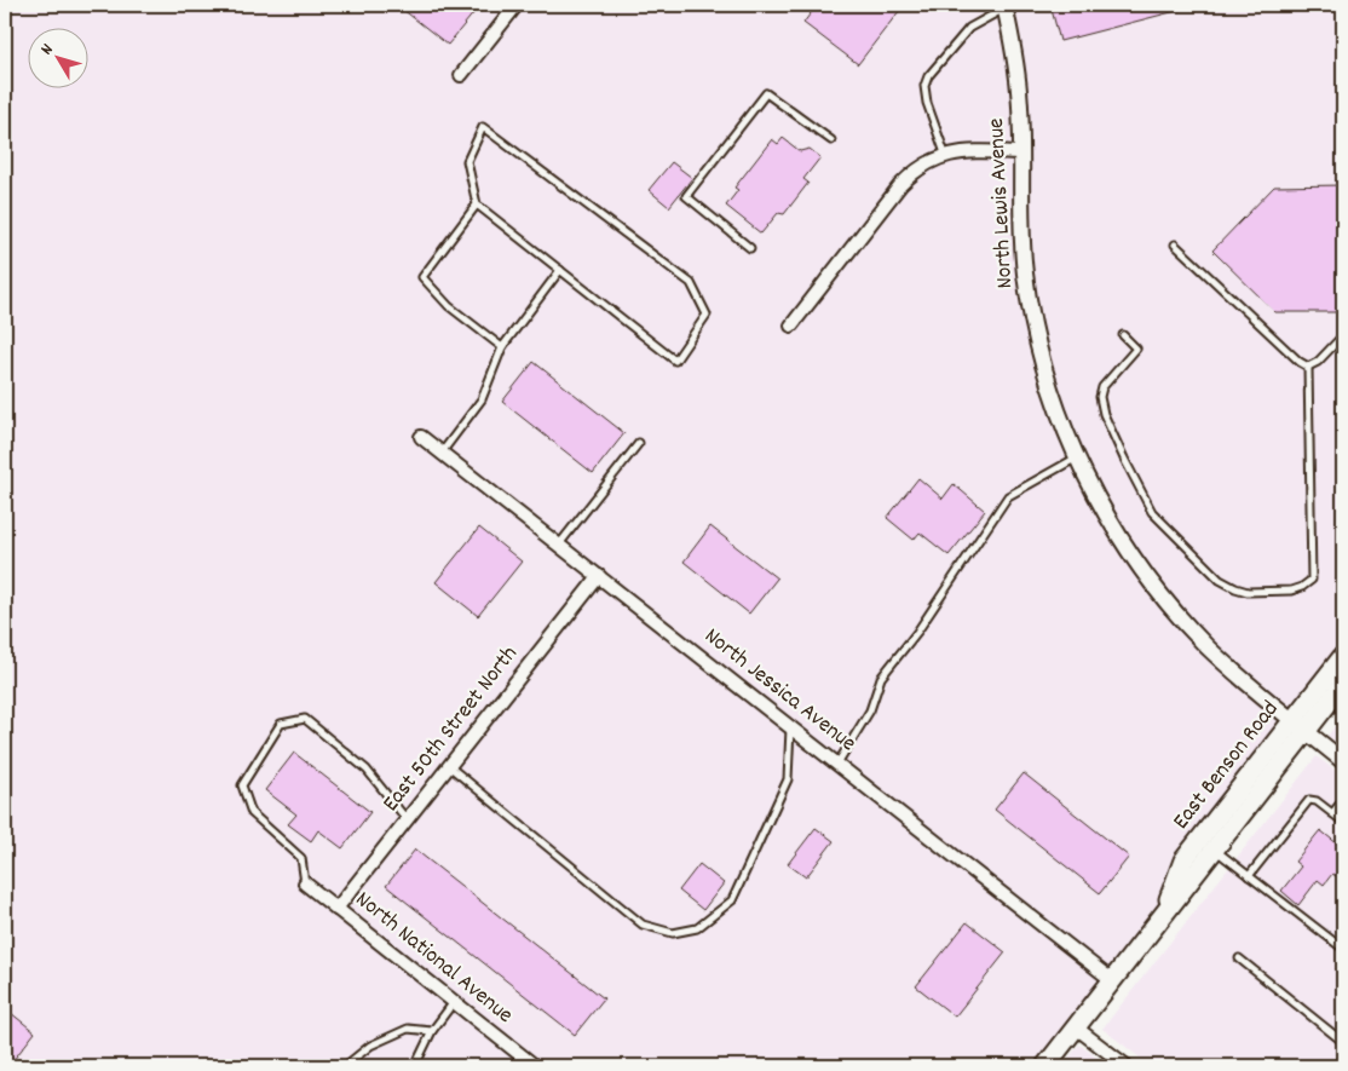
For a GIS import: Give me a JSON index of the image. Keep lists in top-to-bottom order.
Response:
{
  "streets": {
    "main road": ["East Benson Road"],
    "street": [
      "North Lewis Avenue",
      "North Jessica Avenue",
      "East 50th Street North",
      "North National Avenue"
    ]
  },
  "crossings": [
    ["North Lewis Avenue", "East Benson Road"],
    ["North Jessica Avenue", "East 50th Street North"],
    ["North Jessica Avenue", "East Benson Road"],
    ["East 50th Street North", "North National Avenue"]
  ],
  "north": "top left"
}
